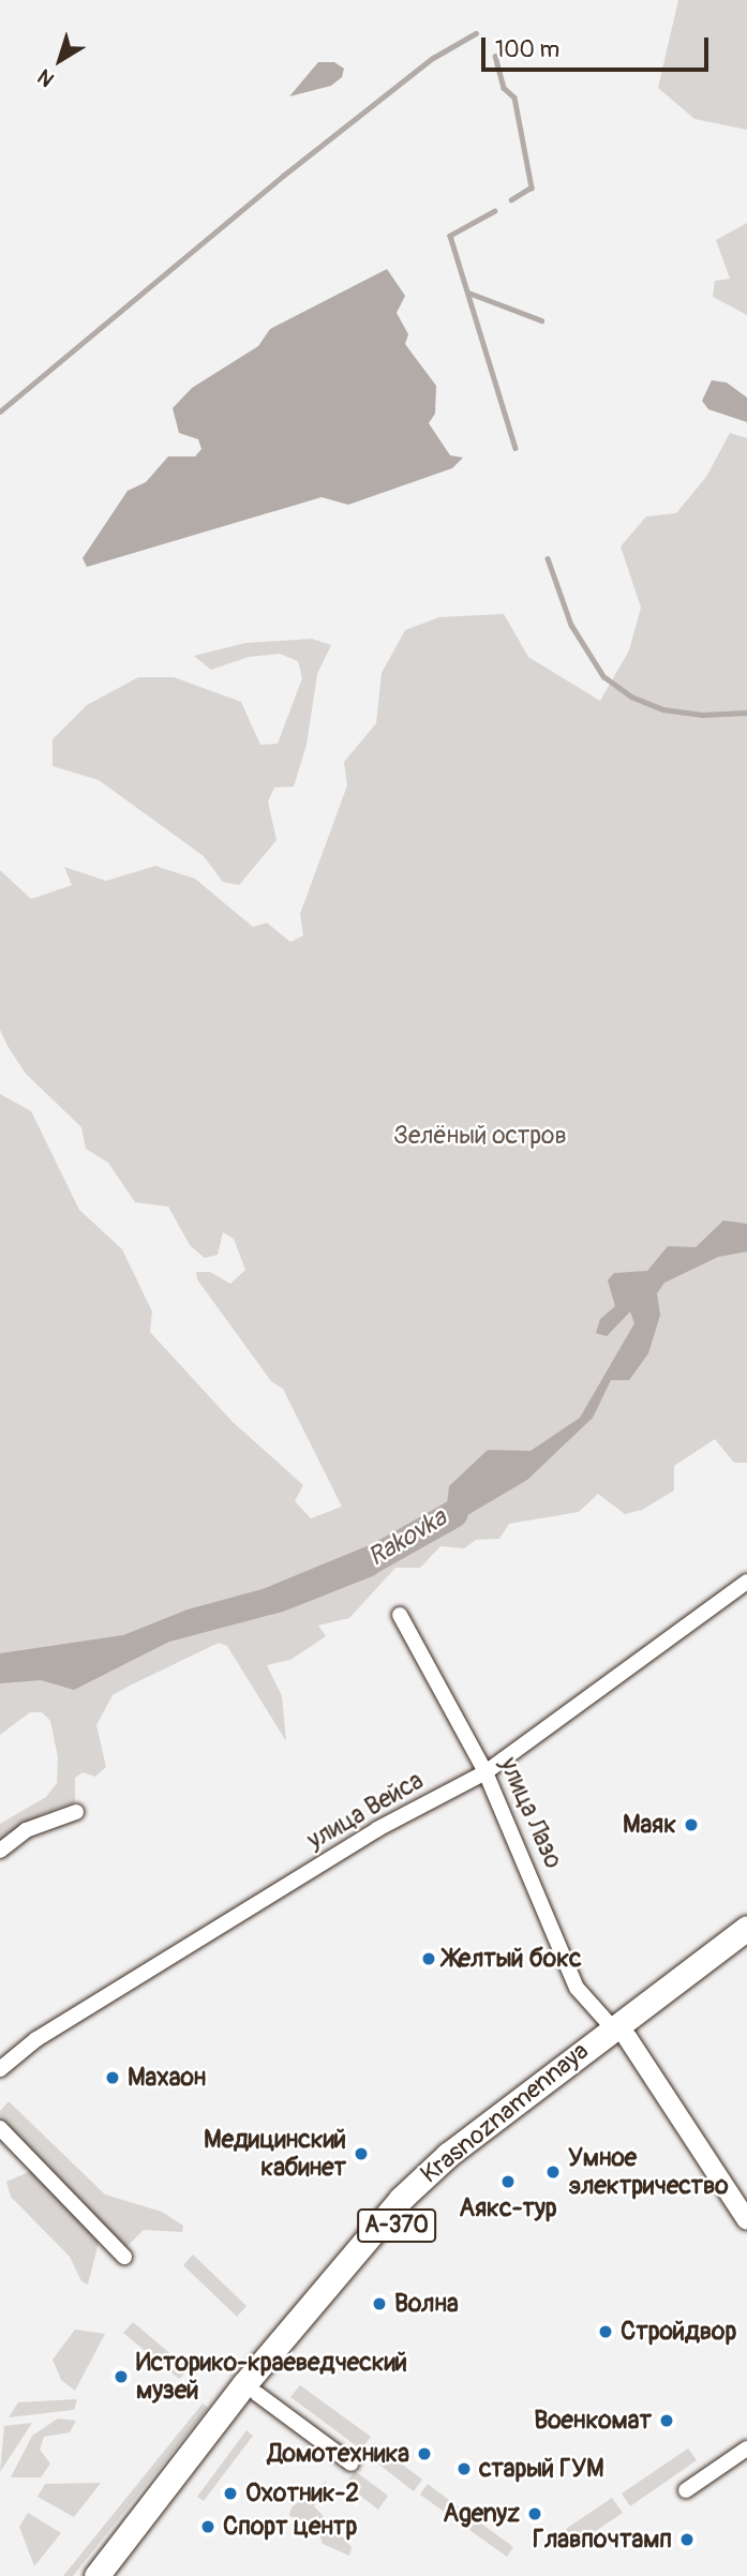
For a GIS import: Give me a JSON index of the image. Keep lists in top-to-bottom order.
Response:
{
  "streets": {
    "highway": ["Krasnoznamennaya", "А-370"],
    "street": ["улица Вейса", "улица Лазо"]
  },
  "crossings": [
    ["улица Вейса", "улица Лазо"],
    ["улица Лазо", "Krasnoznamennaya"],
    ["улица Лазо", "А-370"],
    ["Krasnoznamennaya", "А-370"]
  ],
  "water": ["Rakovka"],
  "parks": ["Зелёный остров"],
  "places": [
    "Маяк",
    "Желтый бокс",
    "Махаон",
    "Медицинский кабинет",
    "Умное электричество",
    "Аякс-тур",
    "Волна",
    "Стройдвор",
    "Историко-краеведческий музей",
    "Военкомат",
    "Домотехника",
    "старый ГУМ",
    "Охотник-2",
    "Agenyz",
    "Спорт центр",
    "Главпочтамп"
  ],
  "scale_bar": "100 m",
  "north": "bottom left"
}
